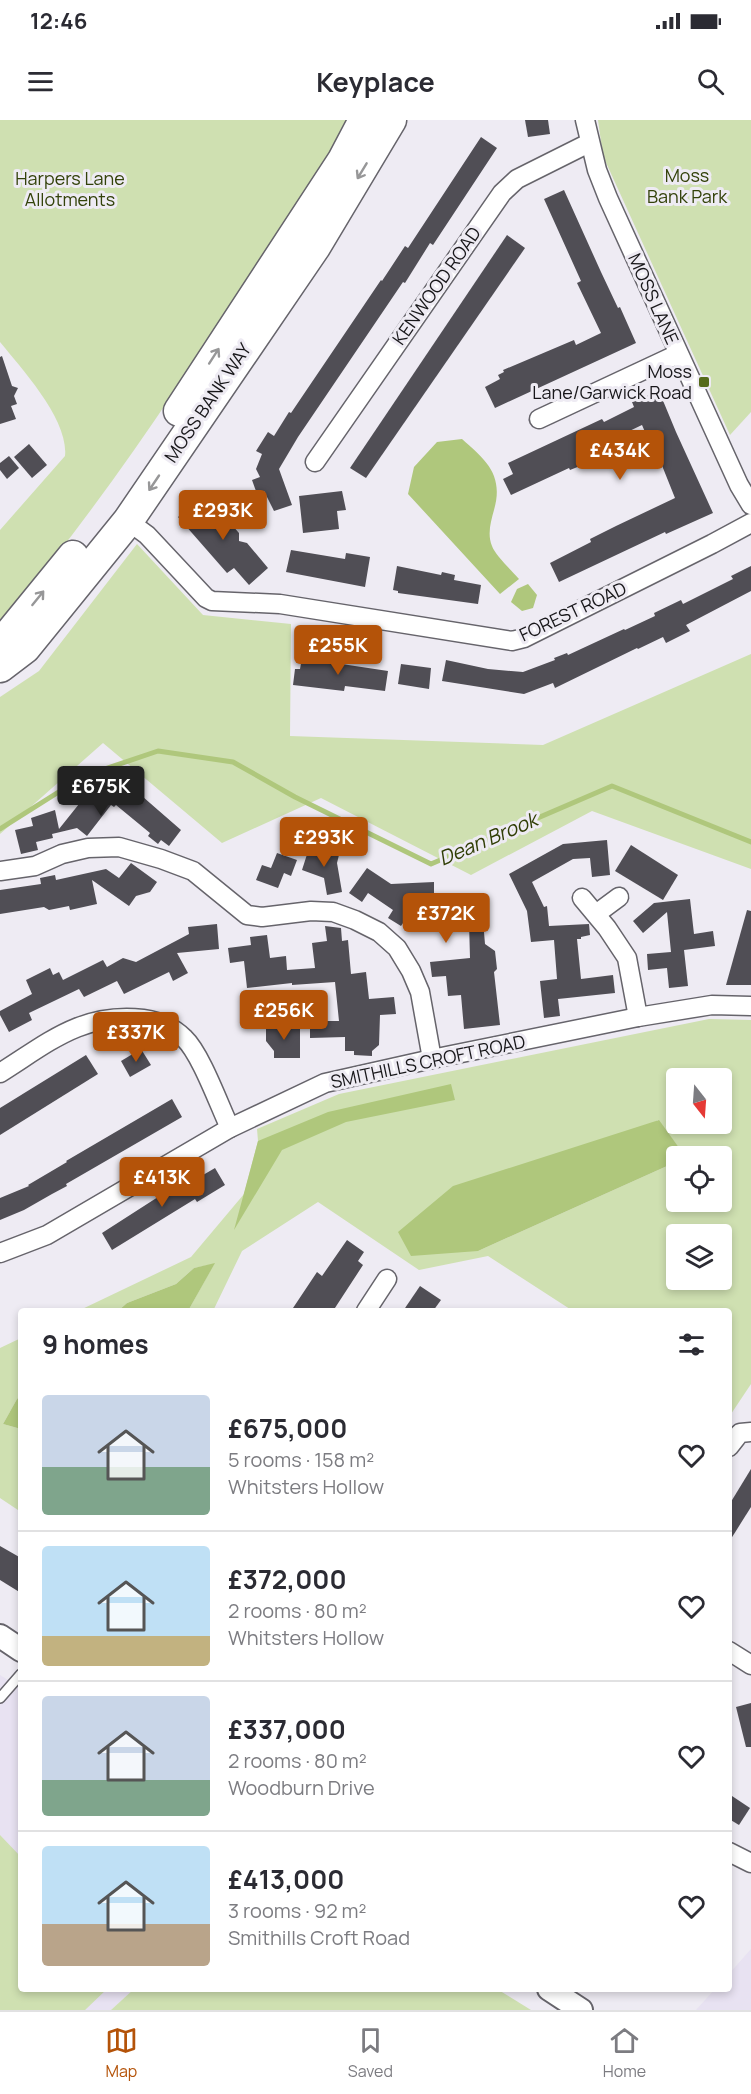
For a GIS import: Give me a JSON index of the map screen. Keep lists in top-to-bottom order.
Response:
{
  "streets": {
    "highway": ["MOSS BANK WAY"],
    "street": [
      "KENWOOD ROAD",
      "MOSS LANE",
      "FOREST ROAD",
      "SMITHILLS CROFT ROAD"
    ]
  },
  "crossings": [
    ["KENWOOD ROAD", "MOSS LANE"],
    ["MOSS BANK WAY", "FOREST ROAD"]
  ],
  "water": ["Dean Brook"],
  "parks": ["Moss Bank Park", "Harpers Lane Allotments"],
  "places": {
    "transit": ["Moss Lane/Garwick Road"]
  },
  "north": "bottom",
  "page": {
    "status": "12:46",
    "header": "Keyplace",
    "price": [
      "£434K",
      "£293K",
      "£255K",
      "£675K",
      "£293K",
      "£372K",
      "£256K",
      "£337K",
      "£413K"
    ],
    "heading": "9 homes",
    "list": [
      {
        "name": "£675,000",
        "note": "5 rooms · 158 m² · Whitsters Hollow"
      },
      {
        "name": "£372,000",
        "note": "2 rooms · 80 m² · Whitsters Hollow"
      },
      {
        "name": "£337,000",
        "note": "2 rooms · 80 m² · Woodburn Drive"
      },
      {
        "name": "£413,000",
        "note": "3 rooms · 92 m² · Smithills Croft Road"
      }
    ],
    "tabs": ["Map", "Saved", "Home"]
  }
}
